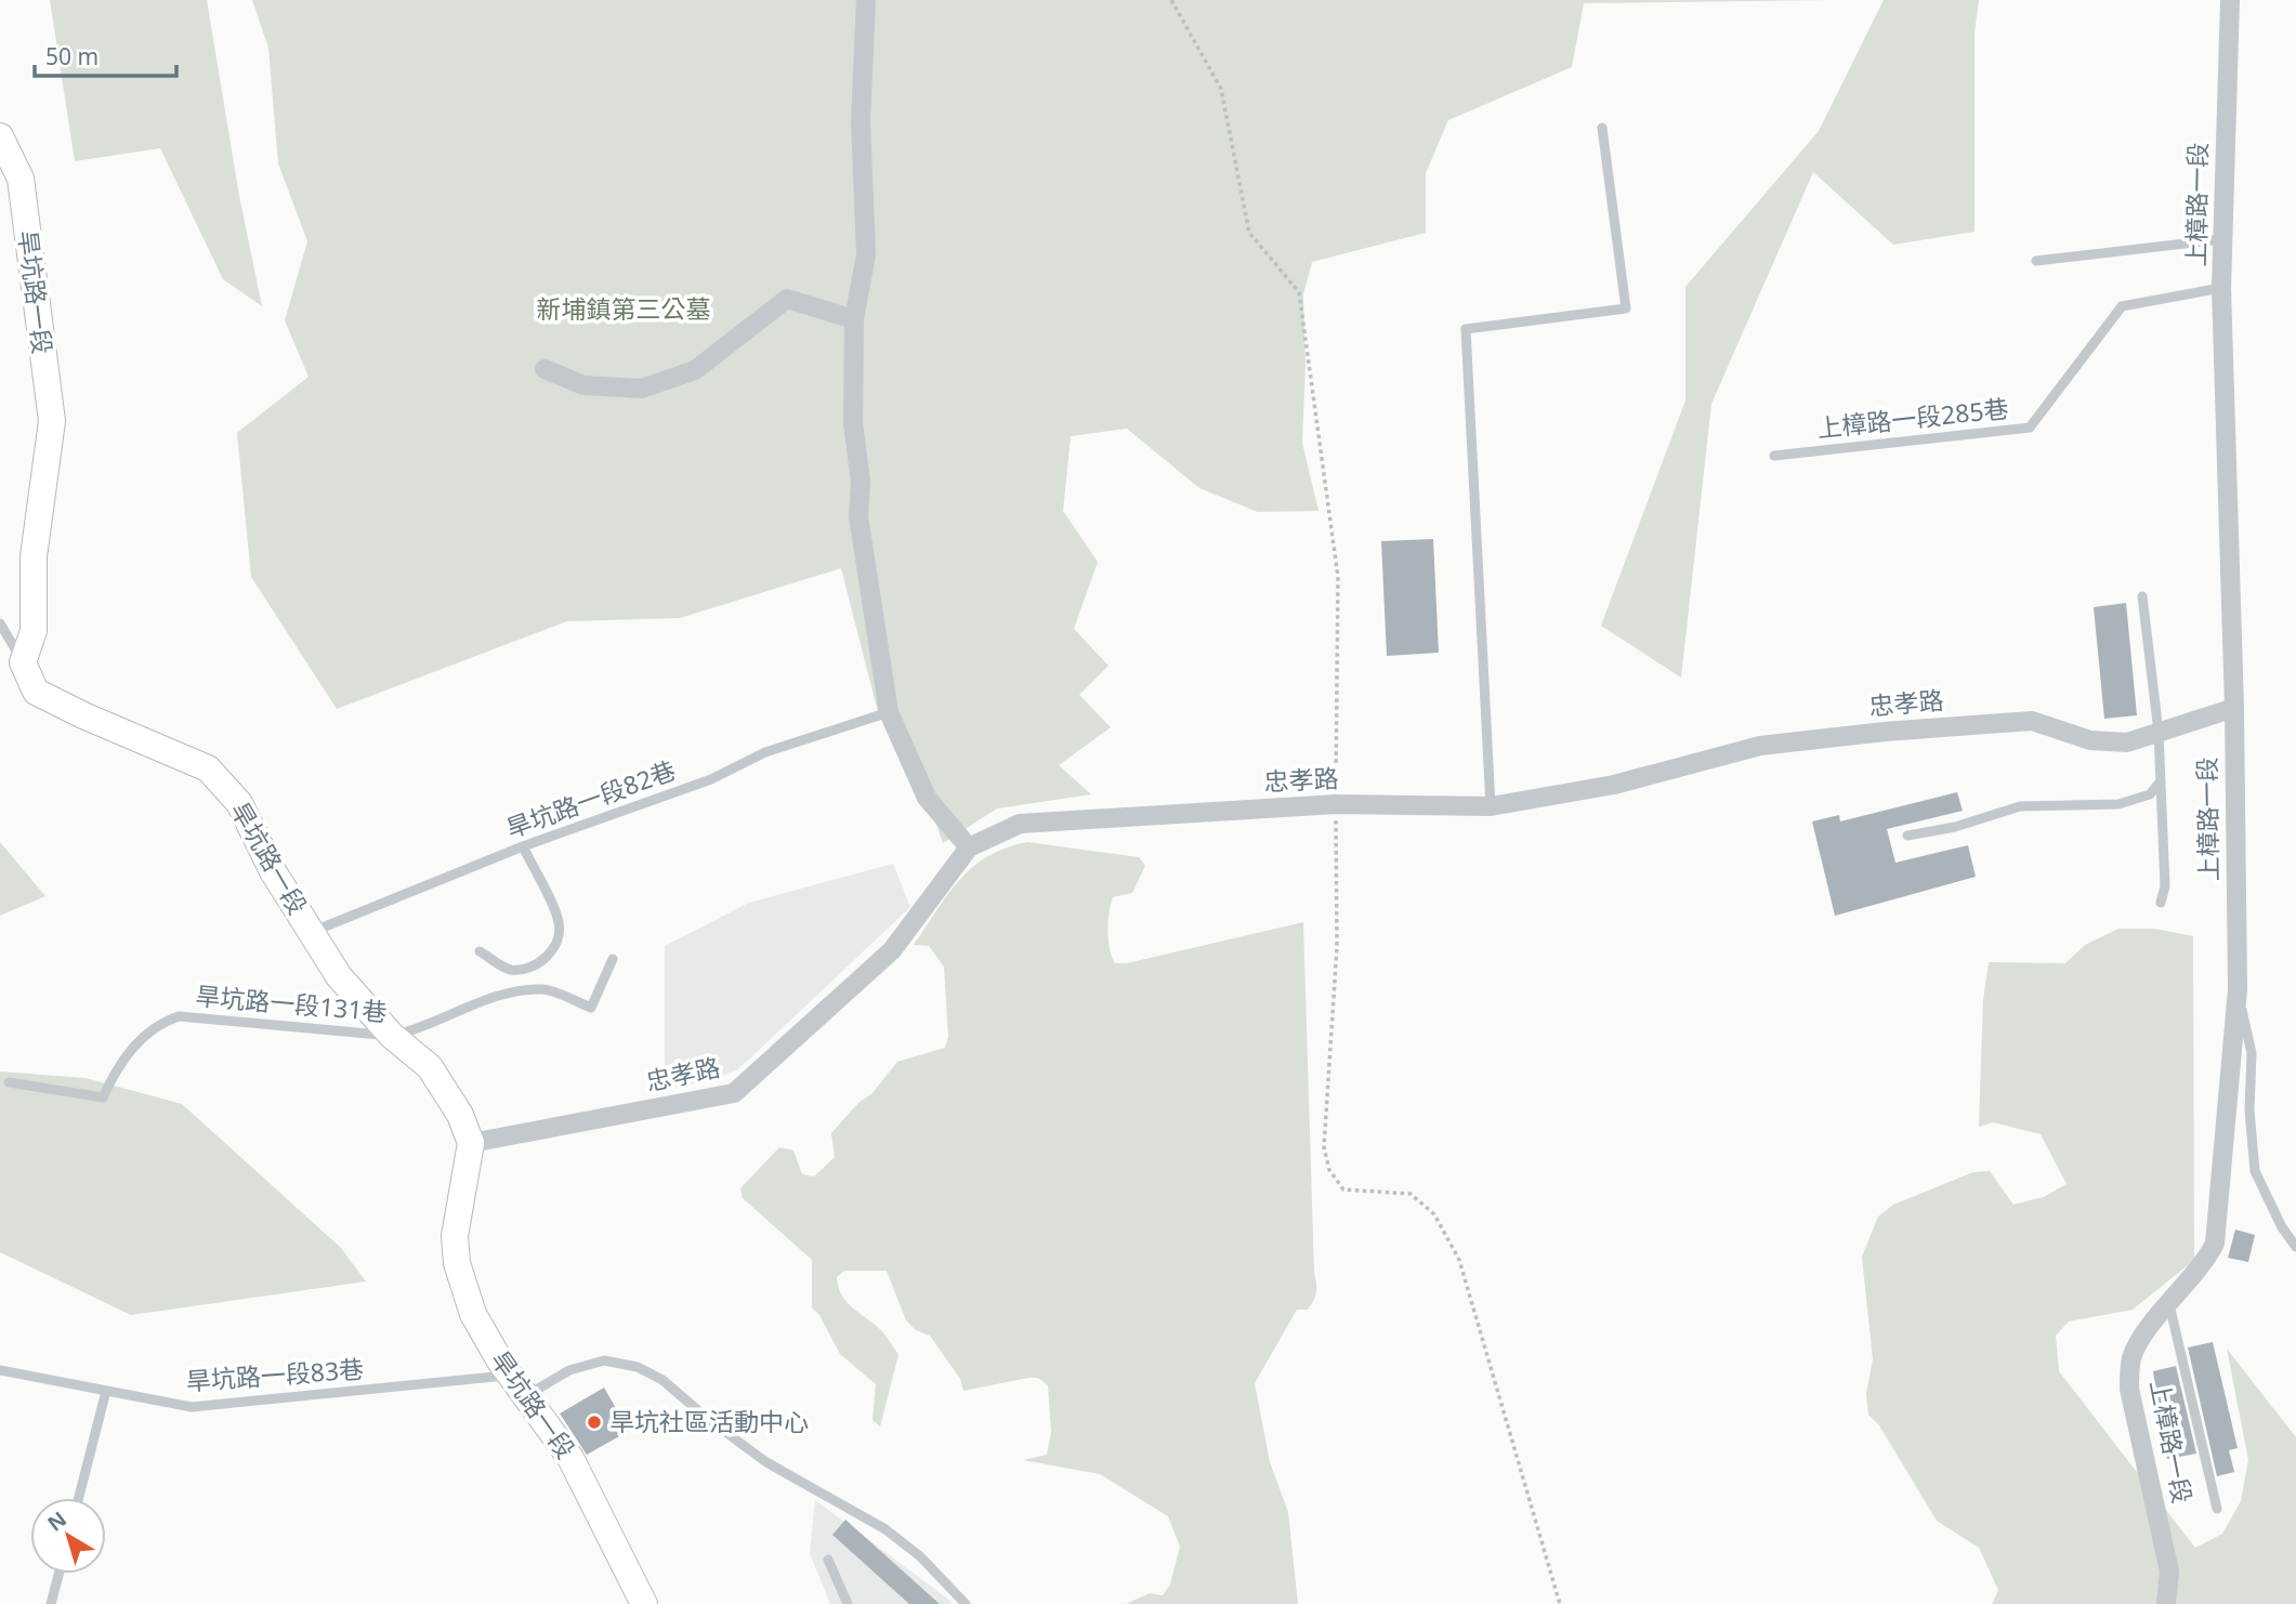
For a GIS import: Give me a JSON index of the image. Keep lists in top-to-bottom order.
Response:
{
  "streets": {
    "street": ["上樟路一段", "旱坑路一段", "忠孝路"],
    "lane": [
      "上樟路一段285巷",
      "旱坑路一段82巷",
      "旱坑路一段131巷",
      "旱坑路一段83巷"
    ]
  },
  "crossings": [
    ["上樟路一段", "上樟路一段285巷"],
    ["上樟路一段", "忠孝路"],
    ["旱坑路一段", "忠孝路"],
    ["旱坑路一段", "旱坑路一段82巷"],
    ["旱坑路一段", "旱坑路一段131巷"],
    ["旱坑路一段", "旱坑路一段83巷"]
  ],
  "parks": ["新埔鎮第三公墓"],
  "places": ["旱坑社區活動中心"],
  "scale_bar": "50 m",
  "north": "top left"
}
